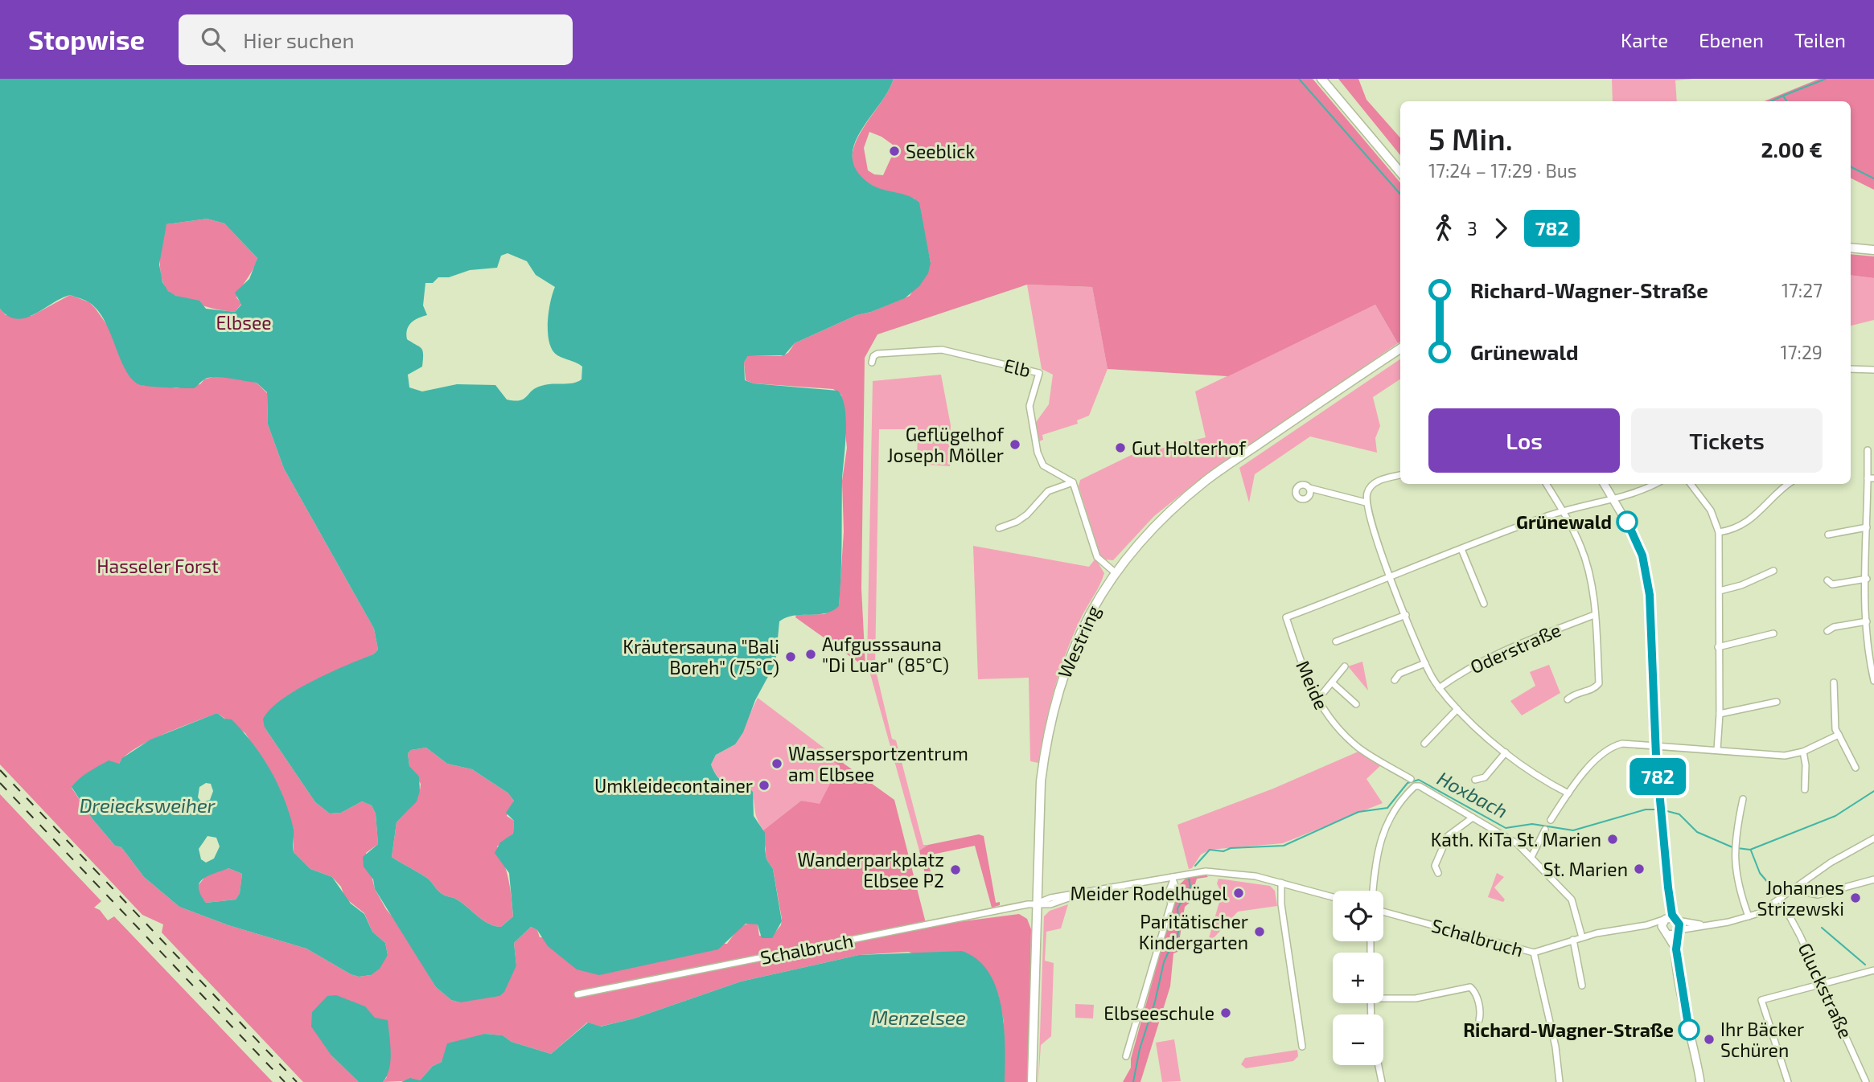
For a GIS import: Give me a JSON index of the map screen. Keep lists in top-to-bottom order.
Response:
{
  "streets": {
    "main road": ["Westring"],
    "street": [
      "Elb",
      "Oderstraße",
      "Meide",
      "Schalbruch",
      "Gluckstraße"
    ]
  },
  "crossings": [
    ["Westring", "Schalbruch"]
  ],
  "water": ["Hoxbach", "Dreiecksweiher", "Menzelsee"],
  "parks": ["Elbsee", "Hasseler Forst"],
  "places": [
    "Seeblick",
    "Geflügelhof Joseph Möller",
    "Gut Holterhof",
    "Grünewald",
    "Aufgusssauna \"Di Luar\" (85°C)",
    "Kräutersauna \"Bali Boreh\" (75°C)",
    "Wassersportzentrum am Elbsee",
    "Umkleidecontainer",
    "Kath. KiTa St. Marien",
    "St. Marien",
    "Wanderparkplatz Elbsee P2",
    "Meider Rodelhügel",
    "Johannes Strizewski",
    "Paritätischer Kindergarten",
    "Elbseeschule",
    "Richard-Wagner-Straße",
    "Ihr Bäcker Schüren"
  ],
  "lines": ["bus line 782"],
  "page": {
    "header": "Stopwise",
    "search": "Hier suchen",
    "nav": ["Karte", "Ebenen", "Teilen"],
    "on_map": "782",
    "heading": ["5 Min.", "17:24 – 17:29 · Bus", "2.00 €"],
    "legs": ["3", "782"],
    "list": [
      {
        "name": "Richard-Wagner-Straße",
        "value": "17:27"
      },
      {
        "name": "Grünewald",
        "value": "17:29"
      }
    ],
    "buttons": ["Los", "Tickets"],
    "map_buttons": ["+", "−"]
  }
}
